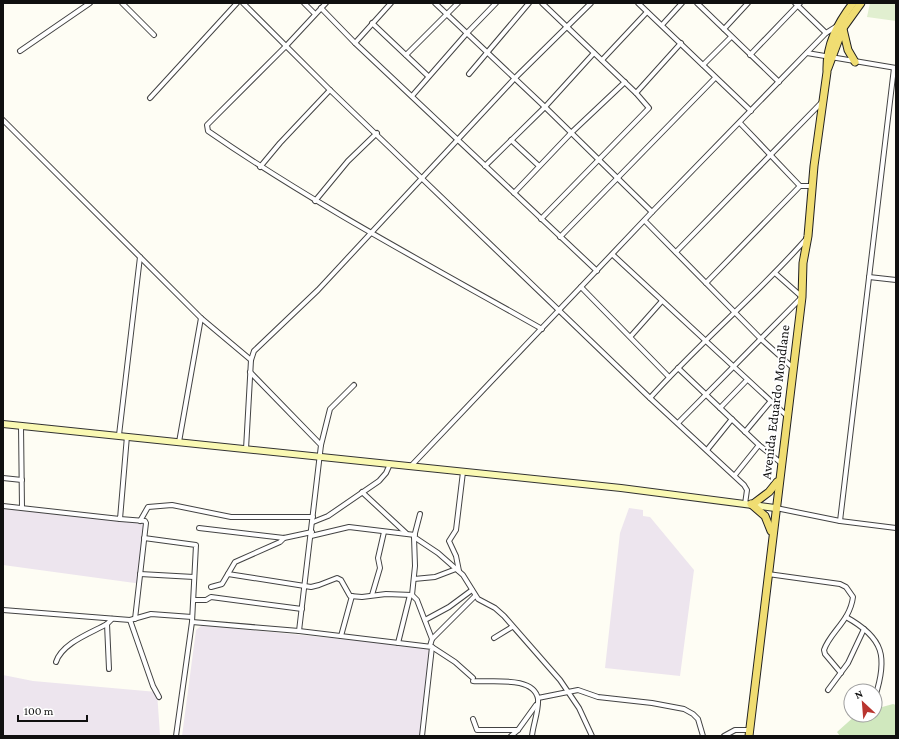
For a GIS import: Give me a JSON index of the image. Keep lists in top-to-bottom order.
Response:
{
  "streets": {
    "main road": ["Avenida Eduardo Mondlane"]
  },
  "scale_bar": "100 m",
  "north": "top left"
}
